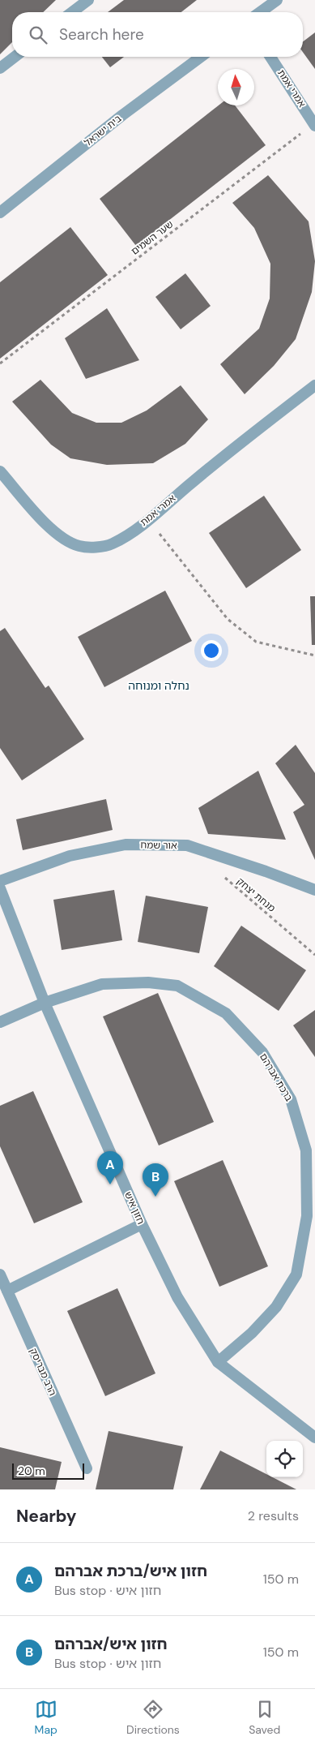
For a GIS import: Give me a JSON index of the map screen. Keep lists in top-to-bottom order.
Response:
{
  "streets": {
    "street": [
      "אמרי אמת",
      "בית ישראל",
      "אור שמח",
      "ברכת אברהם",
      "חזון איש",
      "הרב מבריסק"
    ],
    "path": ["שער השמים", "מנחת יצחק"]
  },
  "crossings": [
    ["אמרי אמת", "שער השמים"],
    ["ברכת אברהם", "חזון איש"]
  ],
  "districts": ["נחלה ומנוחה"],
  "scale_bar": "20 m",
  "north": "top",
  "page": {
    "search": "Search here",
    "pins": ["A", "B"],
    "scale": "20 m",
    "heading": ["Nearby", "2 results"],
    "list": [
      {
        "mark": "A",
        "name": "חזון איש/ברכת אברהם",
        "note": "Bus stop · חזון איש",
        "value": "150 m"
      },
      {
        "mark": "B",
        "name": "חזון איש/אברהם",
        "note": "Bus stop · חזון איש",
        "value": "150 m"
      }
    ],
    "nav": ["Map", "Directions", "Saved"]
  }
}
